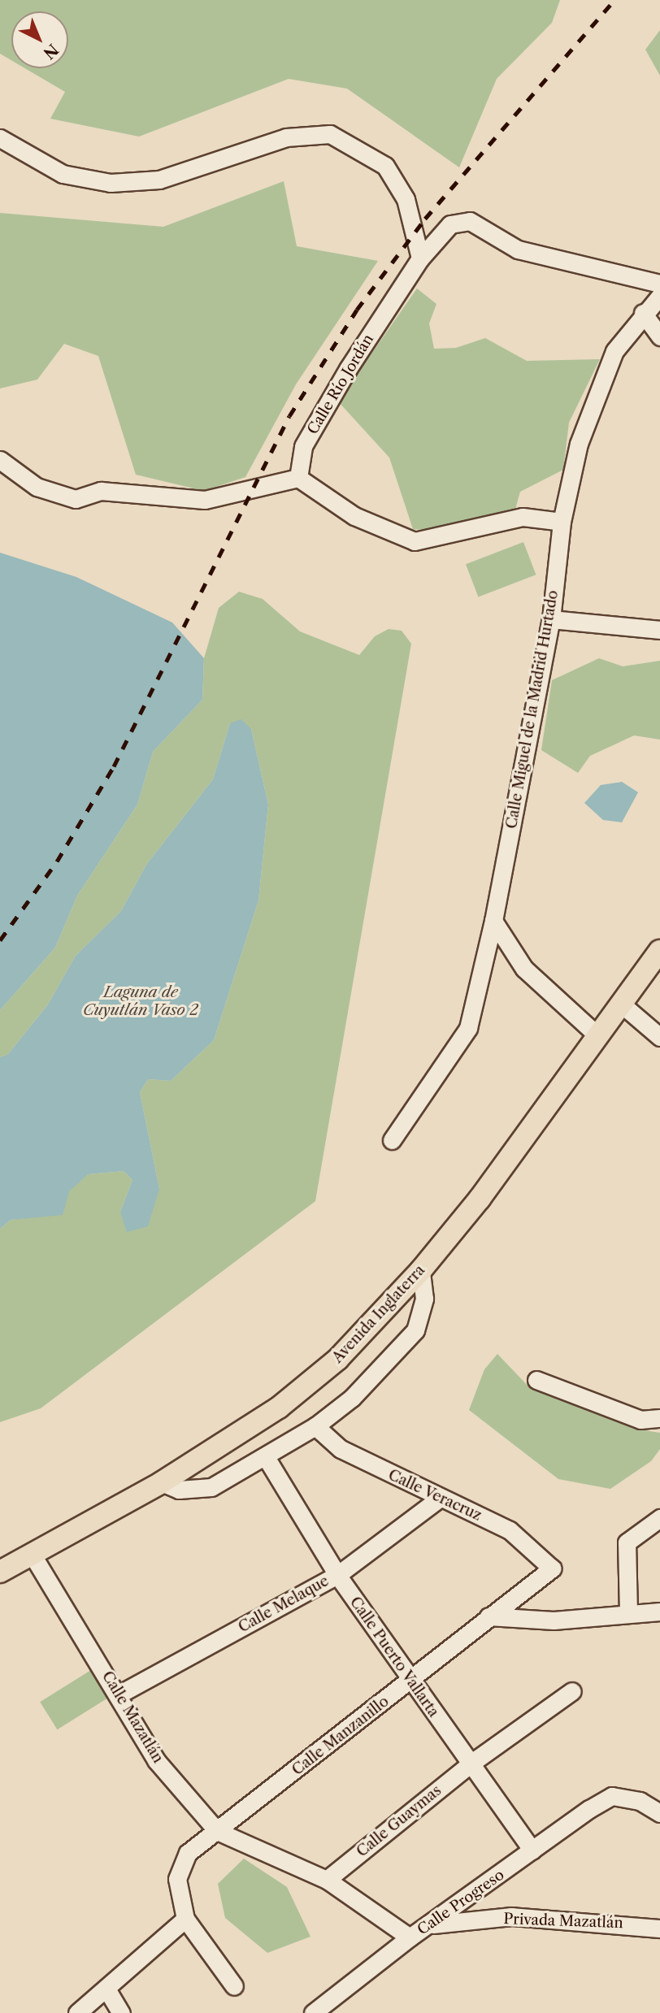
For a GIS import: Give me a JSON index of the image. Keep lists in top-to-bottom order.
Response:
{
  "streets": {
    "main road": ["Avenida Inglaterra"],
    "street": [
      "Calle Río Jordán",
      "Calle Miguel de la Madrid Hurtado",
      "Calle Veracruz",
      "Calle Melaque",
      "Calle Puerto Vallarta",
      "Calle Mazatlán",
      "Calle Manzanillo",
      "Calle Guaymas",
      "Calle Progreso",
      "Privada Mazatlán"
    ]
  },
  "crossings": [
    ["Avenida Inglaterra", "Calle Mazatlán"],
    ["Calle Veracruz", "Calle Melaque"],
    ["Calle Veracruz", "Calle Manzanillo"],
    ["Calle Melaque", "Calle Puerto Vallarta"],
    ["Calle Melaque", "Calle Mazatlán"],
    ["Calle Puerto Vallarta", "Calle Manzanillo"],
    ["Calle Puerto Vallarta", "Calle Guaymas"],
    ["Calle Puerto Vallarta", "Calle Progreso"],
    ["Calle Mazatlán", "Calle Manzanillo"],
    ["Calle Mazatlán", "Calle Guaymas"],
    ["Calle Mazatlán", "Calle Progreso"],
    ["Calle Progreso", "Privada Mazatlán"]
  ],
  "water": ["Laguna de Cuyutlán Vaso 2"],
  "north": "bottom right"
}
